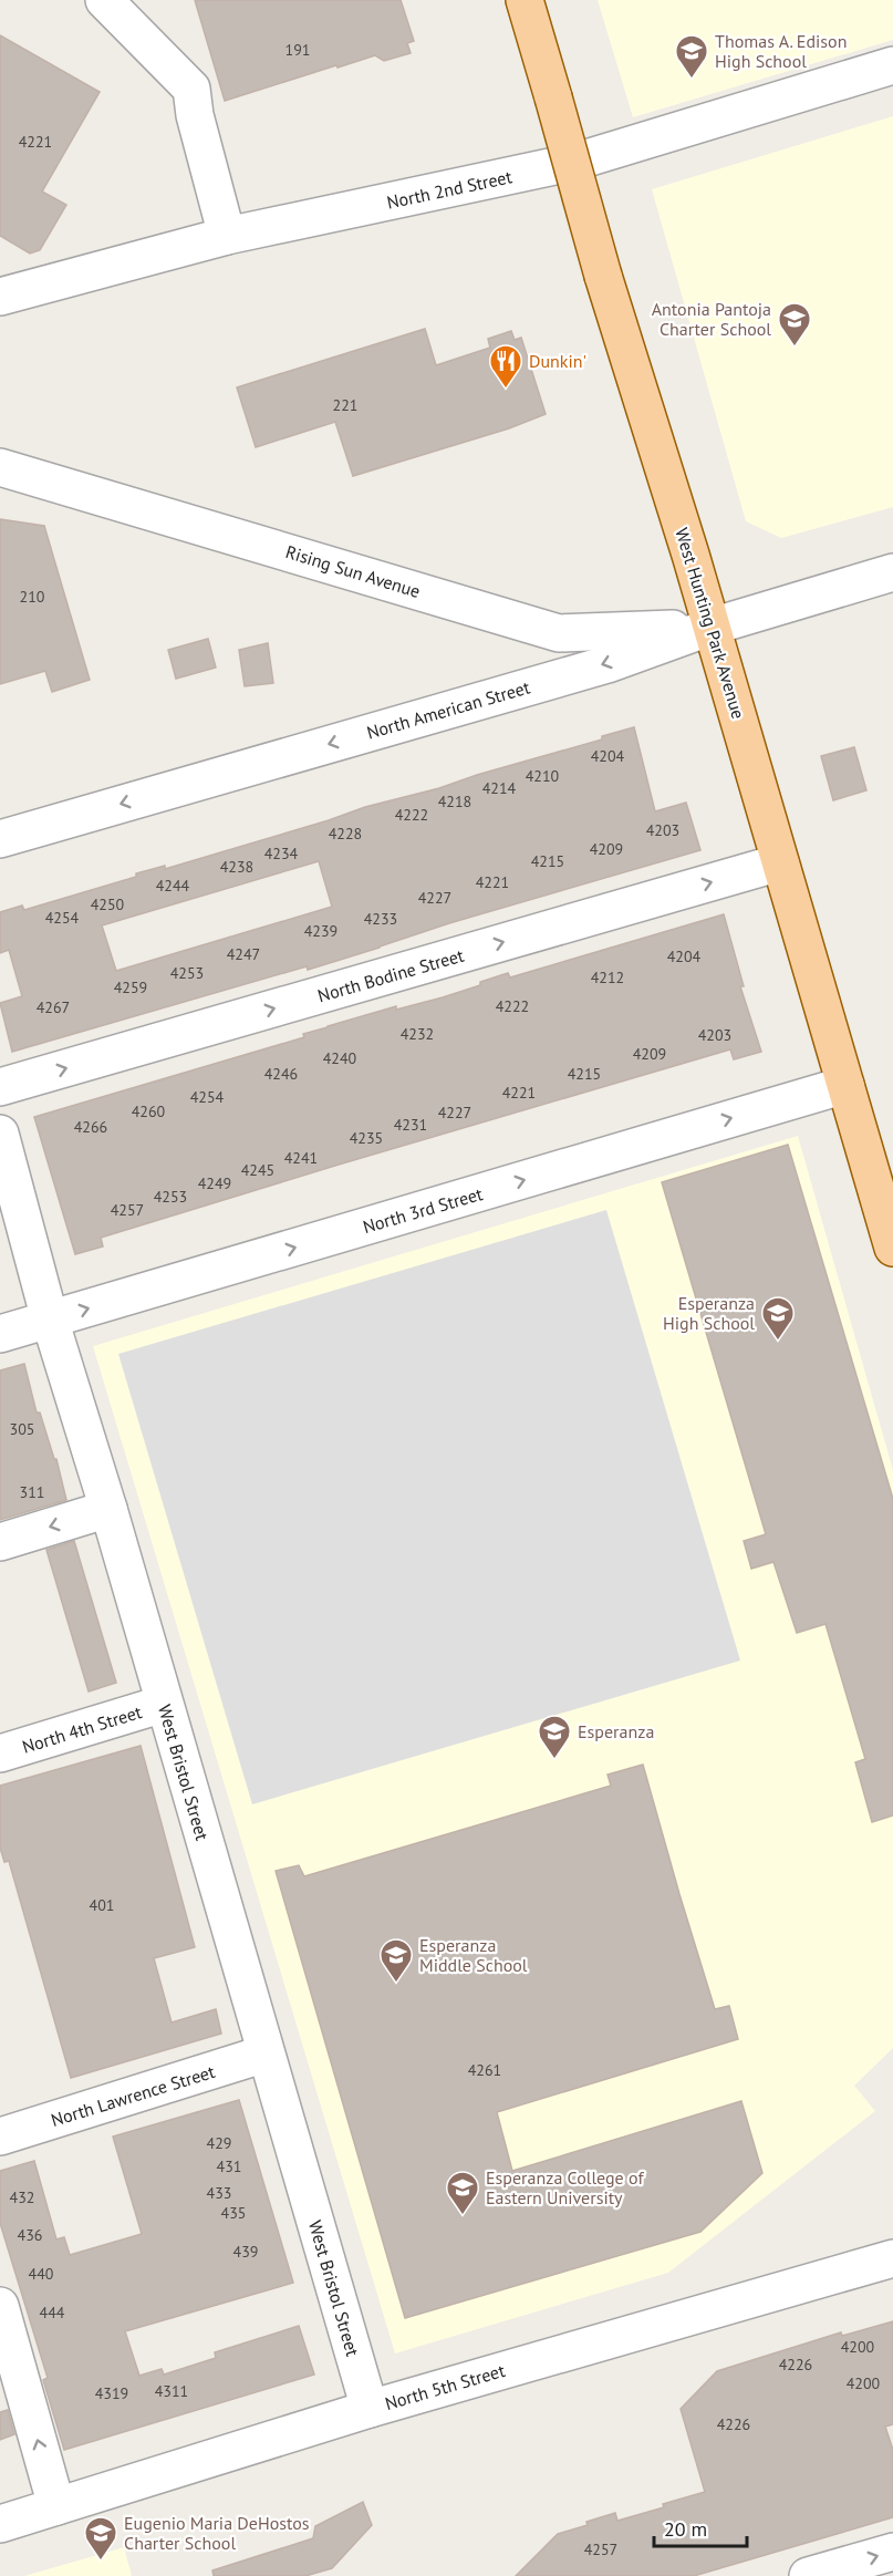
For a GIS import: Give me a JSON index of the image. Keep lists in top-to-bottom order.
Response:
{
  "streets": {
    "main road": ["West Hunting Park Avenue"],
    "street": [
      "North 2nd Street",
      "Rising Sun Avenue",
      "North American Street",
      "North Bodine Street",
      "North 3rd Street",
      "North 4th Street",
      "West Bristol Street",
      "North Lawrence Street",
      "North 5th Street"
    ]
  },
  "crossings": [
    ["Rising Sun Avenue", "West Hunting Park Avenue"],
    ["Rising Sun Avenue", "North American Street"],
    ["West Hunting Park Avenue", "North American Street"],
    ["West Hunting Park Avenue", "North Bodine Street"],
    ["West Hunting Park Avenue", "North 3rd Street"],
    ["North 3rd Street", "West Bristol Street"],
    ["North 4th Street", "West Bristol Street"],
    ["West Bristol Street", "North Lawrence Street"],
    ["West Bristol Street", "North 5th Street"]
  ],
  "one_way": ["North American Street", "North Bodine Street", "North 3rd Street"],
  "places": {
    "school or university": [
      "Thomas A. Edison High School",
      "Antonia Pantoja Charter School",
      "Esperanza High School",
      "Esperanza",
      "Esperanza Middle School",
      "Esperanza College of Eastern University",
      "Eugenio Maria DeHostos Charter School"
    ],
    "restaurant": ["Dunkin'"]
  },
  "house_numbers": [
    "191",
    "4221",
    "221",
    "210",
    "4204",
    "4210",
    "4214",
    "4218",
    "4222",
    "4203",
    "4228",
    "4209",
    "4234",
    "4215",
    "4238",
    "4221",
    "4244",
    "4227",
    "4250",
    "4254",
    "4233",
    "4239",
    "4247",
    "4204",
    "4253",
    "4212",
    "4259",
    "4222",
    "4267",
    "4232",
    "4203",
    "4209",
    "4240",
    "4246",
    "4215",
    "4221",
    "4254",
    "4260",
    "4227",
    "4231",
    "4266",
    "4235",
    "4241",
    "4245",
    "4249",
    "4253",
    "4257",
    "305",
    "311",
    "401",
    "4261",
    "429",
    "431",
    "433",
    "432",
    "435",
    "436",
    "439",
    "440",
    "444",
    "4200",
    "4226",
    "4200",
    "4311",
    "4319",
    "4226",
    "4257"
  ],
  "scale_bar": "20 m"
}
